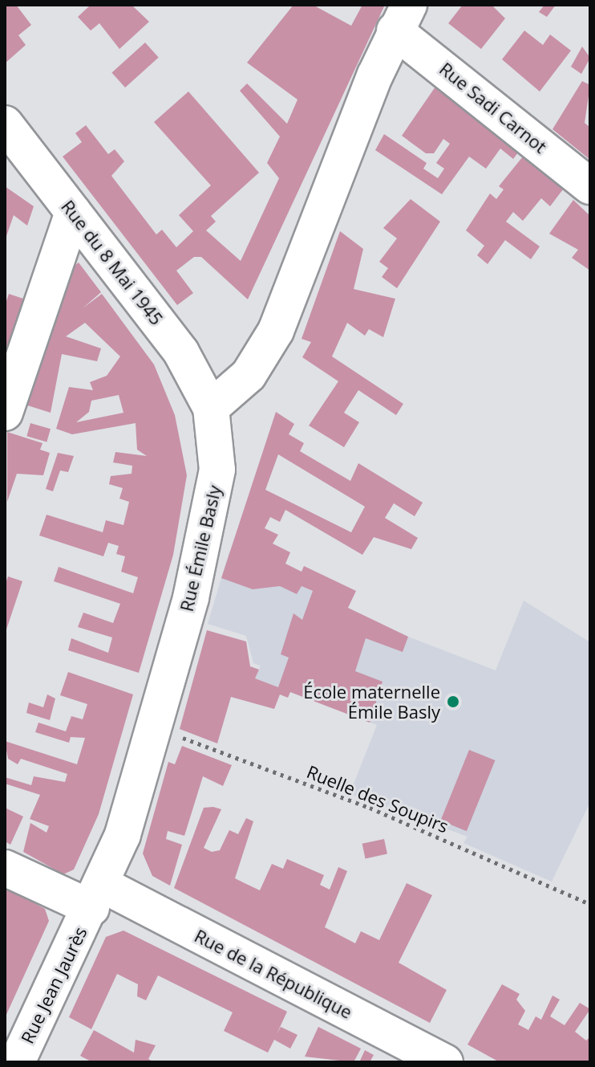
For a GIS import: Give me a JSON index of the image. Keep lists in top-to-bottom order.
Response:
{
  "streets": {
    "street": [
      "Rue Sadi Carnot",
      "Rue du 8 Mai 1945",
      "Rue Émile Basly",
      "Rue de la République",
      "Rue Jean Jaurès"
    ],
    "path": ["Ruelle des Soupirs"]
  },
  "crossings": [
    ["Rue du 8 Mai 1945", "Rue Émile Basly"],
    ["Rue Émile Basly", "Ruelle des Soupirs"],
    ["Rue Émile Basly", "Rue de la République"],
    ["Rue Émile Basly", "Rue Jean Jaurès"],
    ["Rue de la République", "Rue Jean Jaurès"]
  ],
  "places": ["École maternelle Émile Basly"]
}
